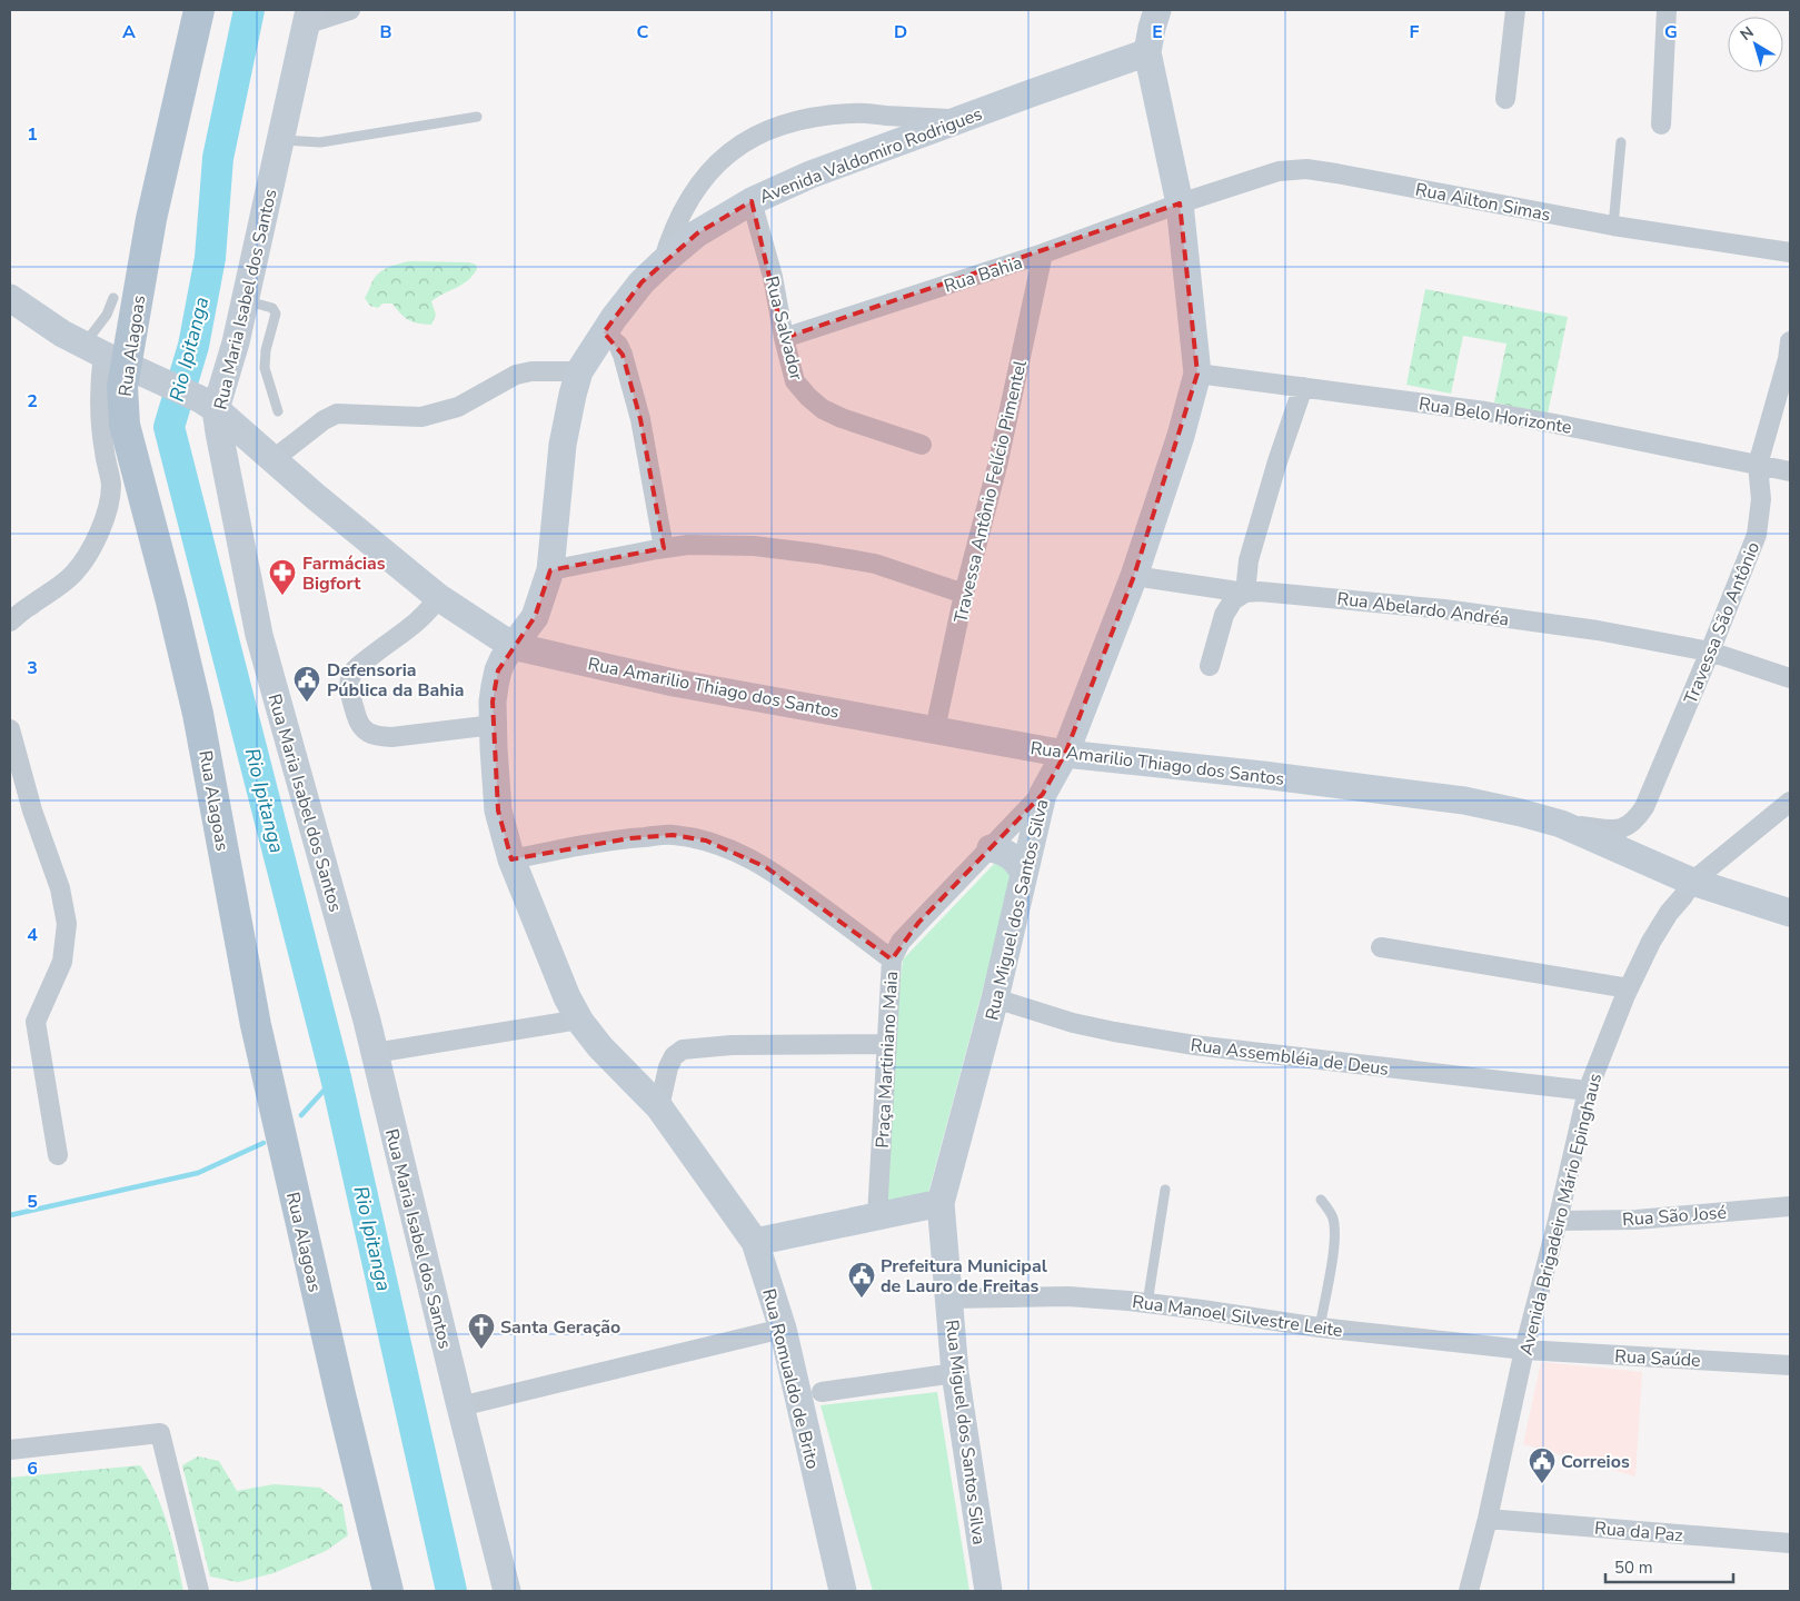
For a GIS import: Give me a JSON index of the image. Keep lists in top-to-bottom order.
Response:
{
  "streets": {
    "main road": ["Rua Alagoas"],
    "street": [
      "Avenida Valdomiro Rodrigues",
      "Rua Ailton Simas",
      "Rua Bahia",
      "Rua Maria Isabel dos Santos",
      "Rua Salvador",
      "Rua Belo Horizonte",
      "Travessa Antônio Felício Pimentel",
      "Rua Abelardo Andréa",
      "Travessa São Antônio",
      "Rua Amarilio Thiago dos Santos",
      "Rua Miguel dos Santos Silva",
      "Rua Assembléia de Deus",
      "Praça Martiniano Maia",
      "Avenida Brigadeiro Mário Epinghaus",
      "Rua São José",
      "Rua Manoel Silvestre Leite",
      "Rua Saúde",
      "Rua Romualdo de Brito",
      "Rua da Paz"
    ]
  },
  "crossings": [
    ["Avenida Valdomiro Rodrigues", "Rua Salvador"],
    ["Avenida Valdomiro Rodrigues", "Rua Amarilio Thiago dos Santos"],
    ["Avenida Valdomiro Rodrigues", "Rua Miguel dos Santos Silva"],
    ["Avenida Valdomiro Rodrigues", "Rua Romualdo de Brito"],
    ["Rua Ailton Simas", "Rua Bahia"],
    ["Rua Ailton Simas", "Rua Miguel dos Santos Silva"],
    ["Rua Bahia", "Rua Salvador"],
    ["Rua Bahia", "Travessa Antônio Felício Pimentel"],
    ["Rua Bahia", "Rua Miguel dos Santos Silva"],
    ["Rua Belo Horizonte", "Travessa São Antônio"],
    ["Rua Belo Horizonte", "Rua Miguel dos Santos Silva"],
    ["Travessa Antônio Felício Pimentel", "Rua Amarilio Thiago dos Santos"],
    ["Rua Abelardo Andréa", "Travessa São Antônio"],
    ["Rua Abelardo Andréa", "Rua Miguel dos Santos Silva"],
    ["Travessa São Antônio", "Rua Amarilio Thiago dos Santos"],
    ["Rua Amarilio Thiago dos Santos", "Rua Miguel dos Santos Silva"],
    ["Rua Amarilio Thiago dos Santos", "Avenida Brigadeiro Mário Epinghaus"],
    ["Rua Amarilio Thiago dos Santos", "Rua Romualdo de Brito"],
    ["Rua Miguel dos Santos Silva", "Rua Assembléia de Deus"],
    ["Rua Miguel dos Santos Silva", "Praça Martiniano Maia"],
    ["Rua Miguel dos Santos Silva", "Rua Manoel Silvestre Leite"],
    ["Rua Assembléia de Deus", "Avenida Brigadeiro Mário Epinghaus"],
    ["Avenida Brigadeiro Mário Epinghaus", "Rua São José"],
    ["Avenida Brigadeiro Mário Epinghaus", "Rua Manoel Silvestre Leite"],
    ["Avenida Brigadeiro Mário Epinghaus", "Rua Saúde"],
    ["Avenida Brigadeiro Mário Epinghaus", "Rua da Paz"],
    ["Rua Manoel Silvestre Leite", "Rua Saúde"]
  ],
  "water": ["Rio Ipitanga"],
  "places": {
    "pharmacy": ["Farmácias Bigfort"],
    "public building": ["Defensoria Pública da Bahia", "Prefeitura Municipal de Lauro de Freitas", "Correios"],
    "church": ["Santa Geração"]
  },
  "scale_bar": "50 m",
  "north": "top left",
  "grid": {
    "columns": [
      "A",
      "B",
      "C",
      "D",
      "E",
      "F",
      "G"
    ],
    "rows": [
      "1",
      "2",
      "3",
      "4",
      "5",
      "6"
    ]
  }
}
